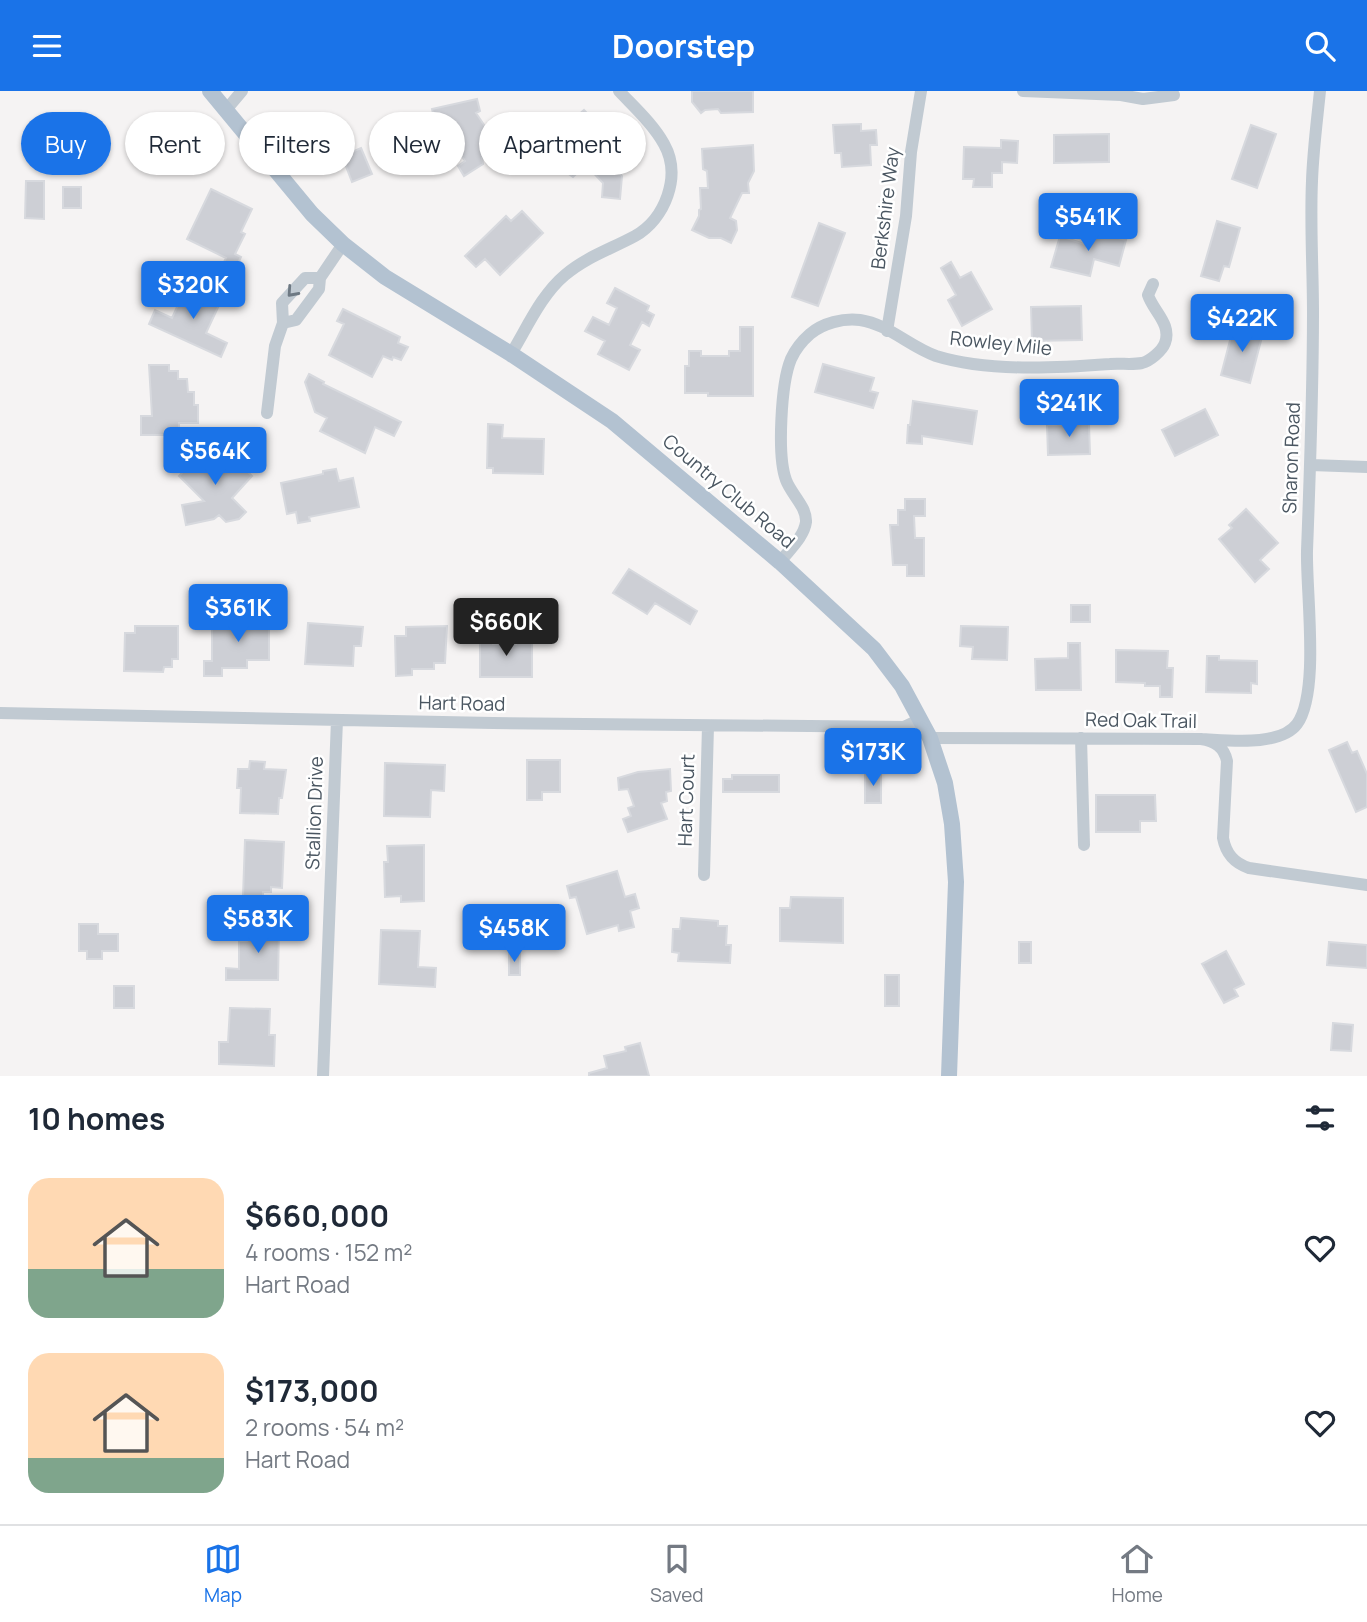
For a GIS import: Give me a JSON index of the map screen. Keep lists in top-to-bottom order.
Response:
{
  "streets": {
    "main road": ["Country Club Road"],
    "street": [
      "Berkshire Way",
      "Rowley Mile",
      "Sharon Road",
      "Hart Road",
      "Red Oak Trail",
      "Hart Court",
      "Stallion Drive"
    ]
  },
  "crossings": [
    ["Berkshire Way", "Rowley Mile"],
    ["Rowley Mile", "Country Club Road"],
    ["Sharon Road", "Red Oak Trail"],
    ["Country Club Road", "Hart Road"],
    ["Country Club Road", "Red Oak Trail"],
    ["Hart Road", "Hart Court"],
    ["Hart Road", "Stallion Drive"]
  ],
  "page": {
    "header": "Doorstep",
    "chip": [
      "Buy",
      "Rent",
      "Filters",
      "New",
      "Apartment"
    ],
    "price": [
      "$541K",
      "$320K",
      "$422K",
      "$241K",
      "$564K",
      "$361K",
      "$660K",
      "$173K",
      "$583K",
      "$458K"
    ],
    "heading": "10 homes",
    "list": [
      {
        "name": "$660,000",
        "note": "4 rooms · 152 m² · Hart Road"
      },
      {
        "name": "$173,000",
        "note": "2 rooms · 54 m² · Hart Road"
      }
    ],
    "tabs": ["Map", "Saved", "Home"]
  }
}
